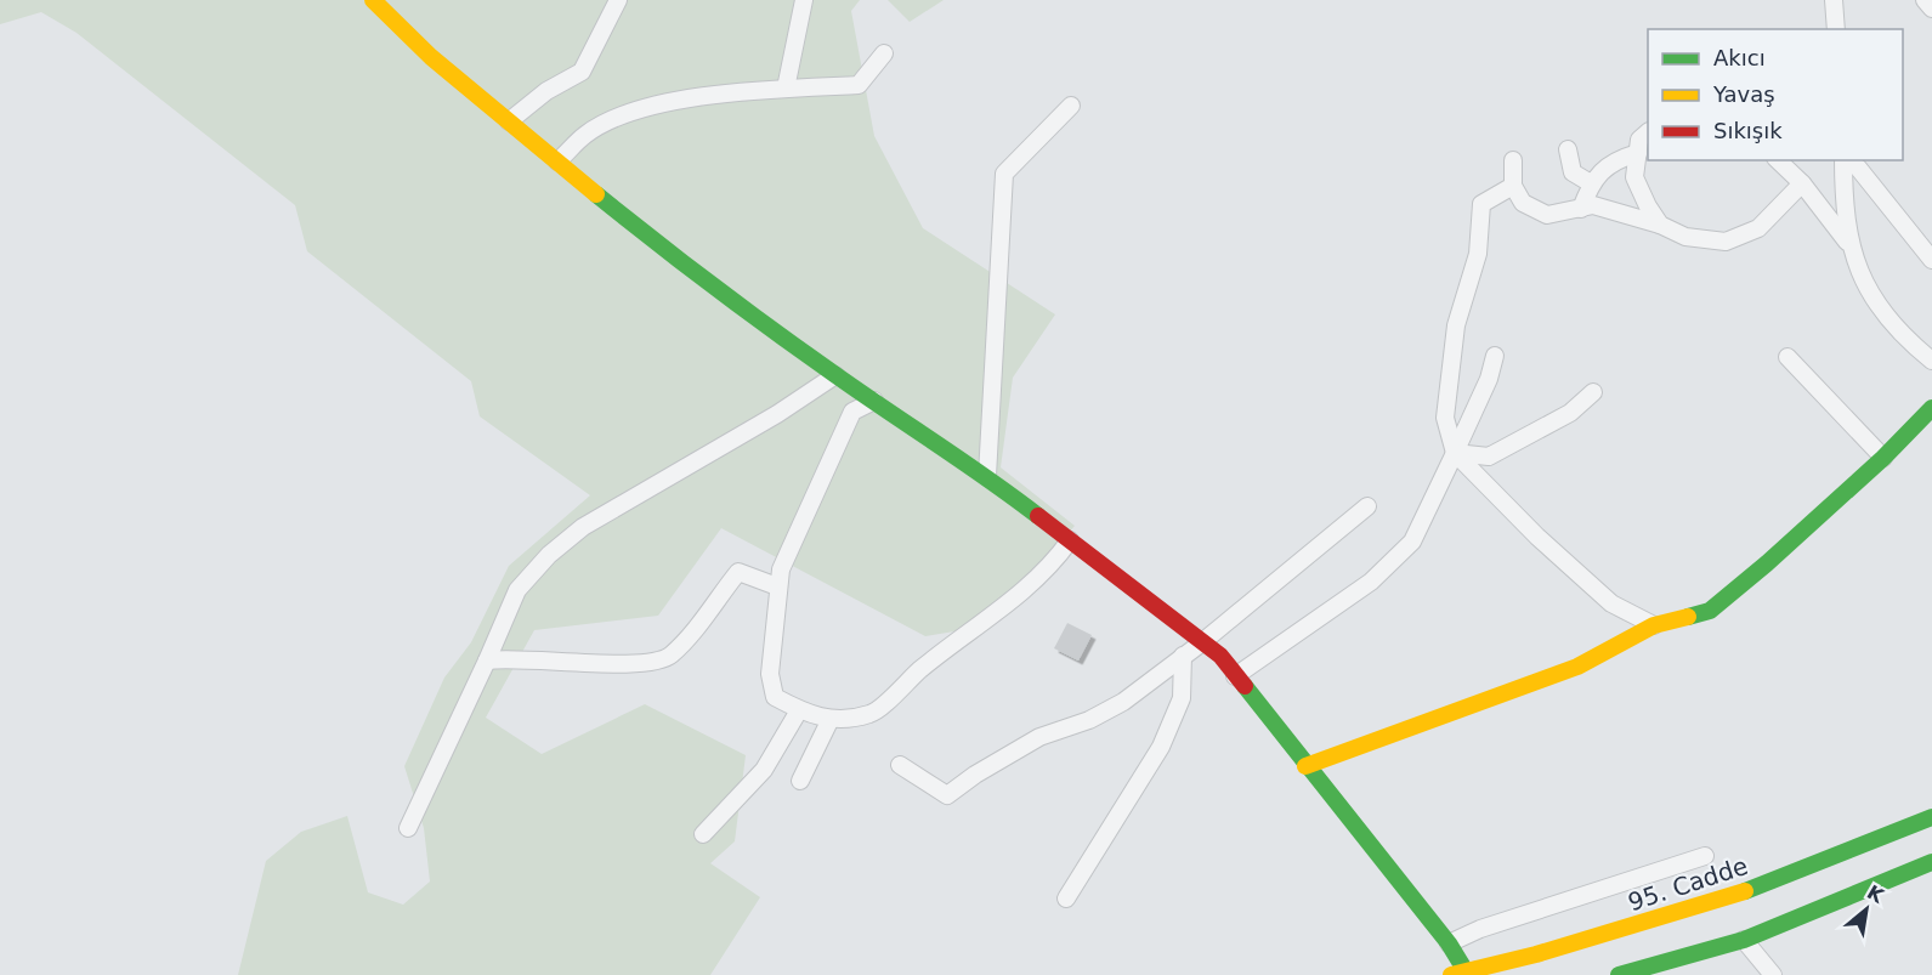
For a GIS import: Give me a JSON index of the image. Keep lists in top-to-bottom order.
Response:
{
  "streets": {
    "street": ["95. Cadde"]
  },
  "legend": ["Akıcı", "Yavaş", "Sıkışık"],
  "north": "top right"
}
